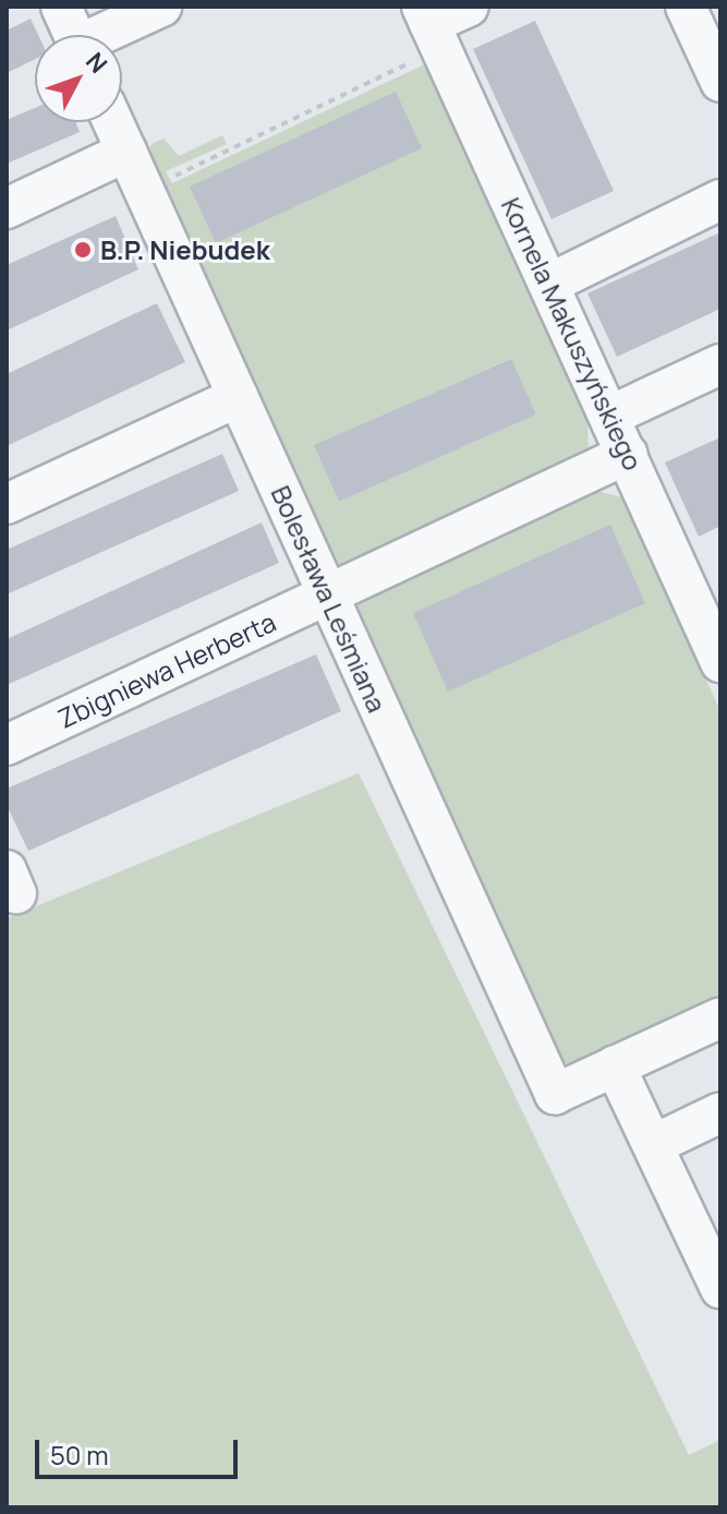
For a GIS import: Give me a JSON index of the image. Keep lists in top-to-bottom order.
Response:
{
  "streets": {
    "street": ["Kornela Makuszyńskiego", "Bolesława Leśmiana", "Zbigniewa Herberta"]
  },
  "crossings": [
    ["Kornela Makuszyńskiego", "Zbigniewa Herberta"],
    ["Bolesława Leśmiana", "Zbigniewa Herberta"]
  ],
  "places": ["B.P. Niebudek"],
  "scale_bar": "50 m",
  "north": "top right"
}
